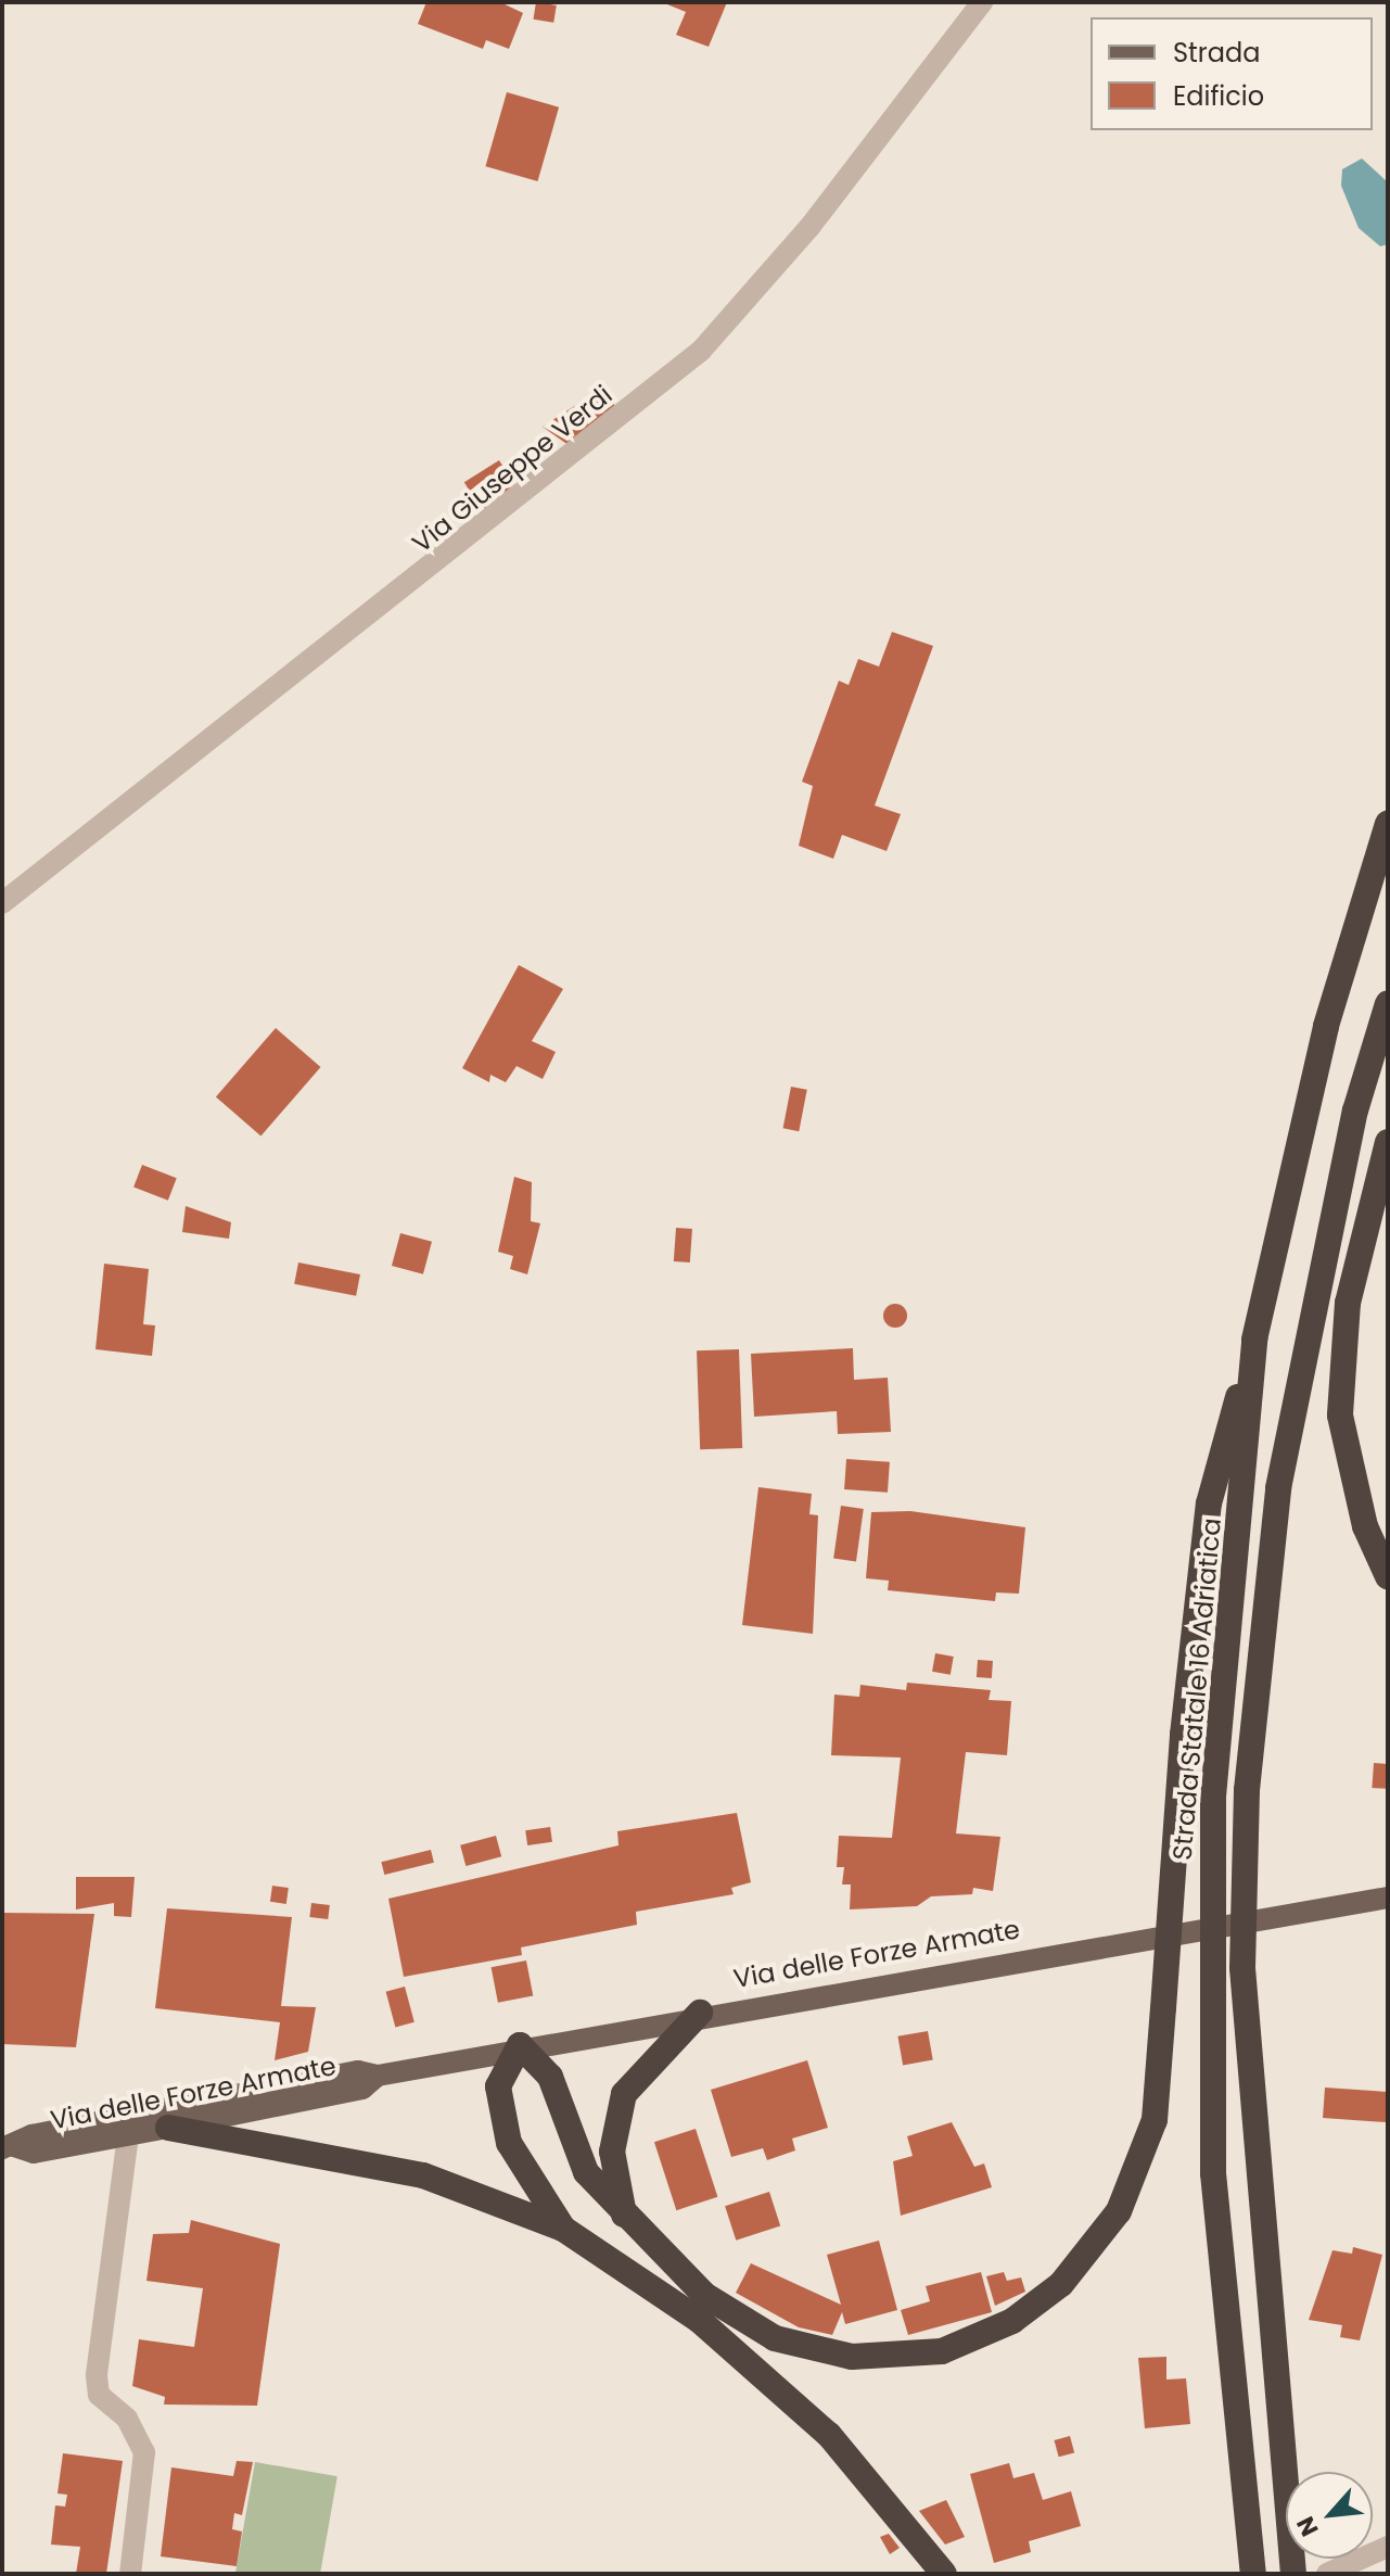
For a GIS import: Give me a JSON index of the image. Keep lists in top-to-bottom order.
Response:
{
  "streets": {
    "highway": ["Strada Statale 16 Adriatica"],
    "main road": ["Via delle Forze Armate"],
    "street": ["Via Giuseppe Verdi"]
  },
  "legend": ["Strada", "Edificio"],
  "north": "bottom left"
}
